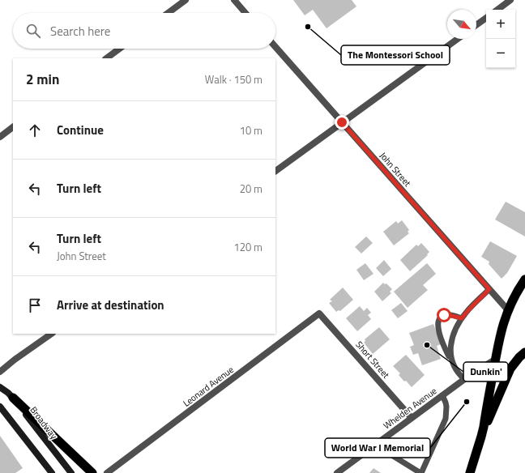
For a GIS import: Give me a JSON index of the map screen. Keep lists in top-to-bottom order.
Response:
{
  "streets": {
    "main road": ["Broadway"],
    "street": [
      "John Street",
      "Short Street",
      "Leonard Avenue",
      "Whelden Avenue"
    ]
  },
  "crossings": [
    ["Short Street", "Leonard Avenue"],
    ["Short Street", "Whelden Avenue"]
  ],
  "places": ["The Montessori School", "Dunkin'", "World War I Memorial"],
  "north": "bottom right",
  "page": {
    "map_buttons": ["+", "−"],
    "search": "Search here",
    "heading": ["2 min", "Walk · 150 m"],
    "list": [
      ["Continue", "10 m"],
      ["Turn left", "20 m"],
      ["Turn left", "John Street", "120 m"],
      "Arrive at destination"
    ]
  }
}
